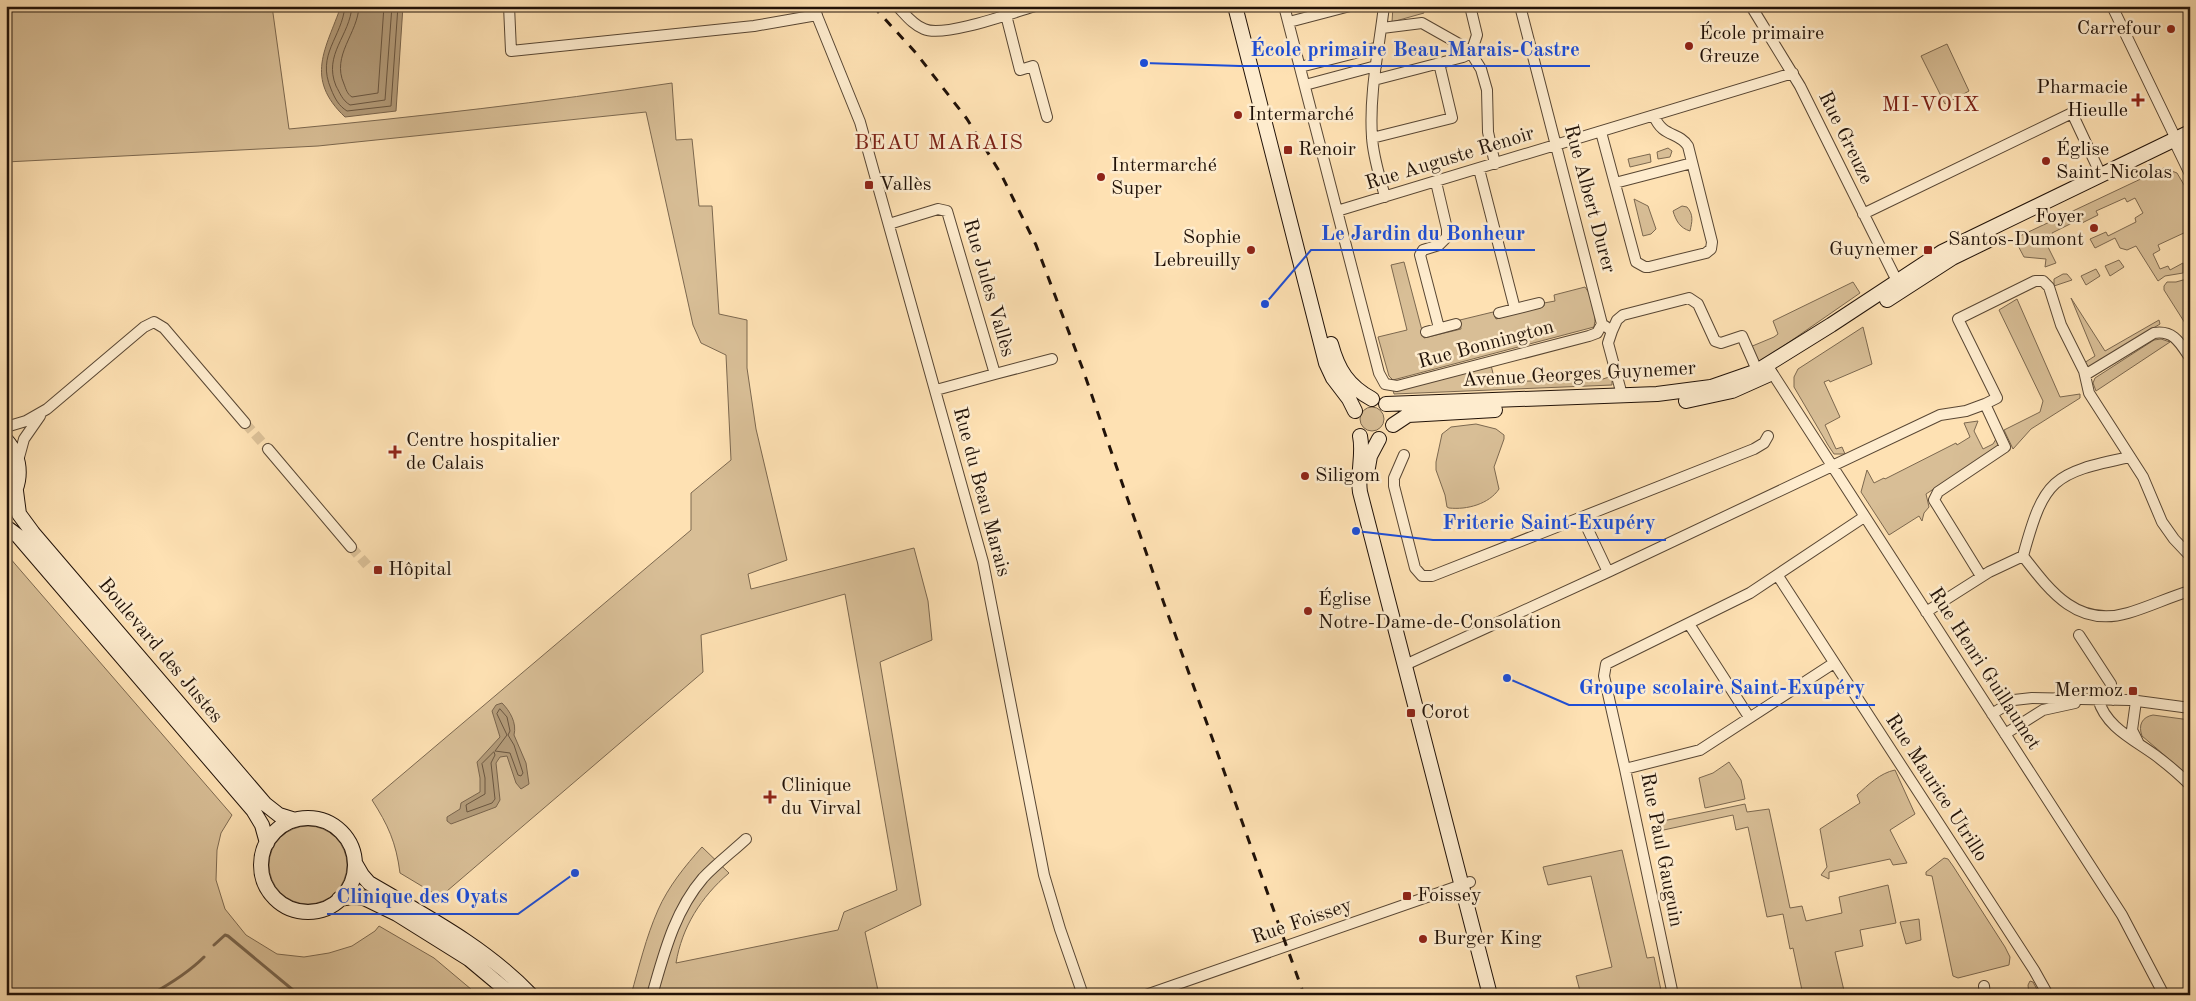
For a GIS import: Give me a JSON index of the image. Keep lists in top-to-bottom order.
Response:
{
  "streets": {
    "street": [
      "Rue Greuze",
      "Rue Auguste Renoir",
      "Rue Albert Durer",
      "Rue Jules Vallès",
      "Rue Bonnington",
      "Avenue Georges Guynemer",
      "Rue du Beau Marais",
      "Boulevard des Justes",
      "Rue Henri Guillaumet",
      "Rue Maurice Utrillo",
      "Rue Paul Gauguin",
      "Rue Foissey"
    ]
  },
  "crossings": [
    ["Rue Greuze", "Rue Auguste Renoir"],
    ["Rue Greuze", "Avenue Georges Guynemer"],
    ["Rue Auguste Renoir", "Rue Albert Durer"],
    ["Rue Auguste Renoir", "Rue Bonnington"],
    ["Rue Albert Durer", "Rue Bonnington"],
    ["Rue Jules Vallès", "Rue du Beau Marais"],
    ["Avenue Georges Guynemer", "Rue Henri Guillaumet"],
    ["Rue Maurice Utrillo", "Rue Paul Gauguin"]
  ],
  "districts": ["MI-VOIX", "BEAU MARAIS"],
  "places": {
    "other": [
      "Carrefour",
      "École primaire Greuze",
      "École primaire Beau-Marais-Castre",
      "Intermarché",
      "Église Saint-Nicolas",
      "Intermarché Super",
      "Foyer Santos-Dumont",
      "Sophie Lebreuilly",
      "Le Jardin du Bonheur",
      "Siligom",
      "Friterie Saint-Exupéry",
      "Église Notre-Dame-de-Consolation",
      "Groupe scolaire Saint-Exupéry",
      "Clinique des Oyats",
      "Burger King"
    ],
    "health": ["Pharmacie Hieulle", "Centre hospitalier de Calais", "Clinique du Virval"],
    "transit": [
      "Renoir",
      "Vallès",
      "Guynemer",
      "Hôpital",
      "Mermoz",
      "Corot",
      "Foissey"
    ]
  }
}
